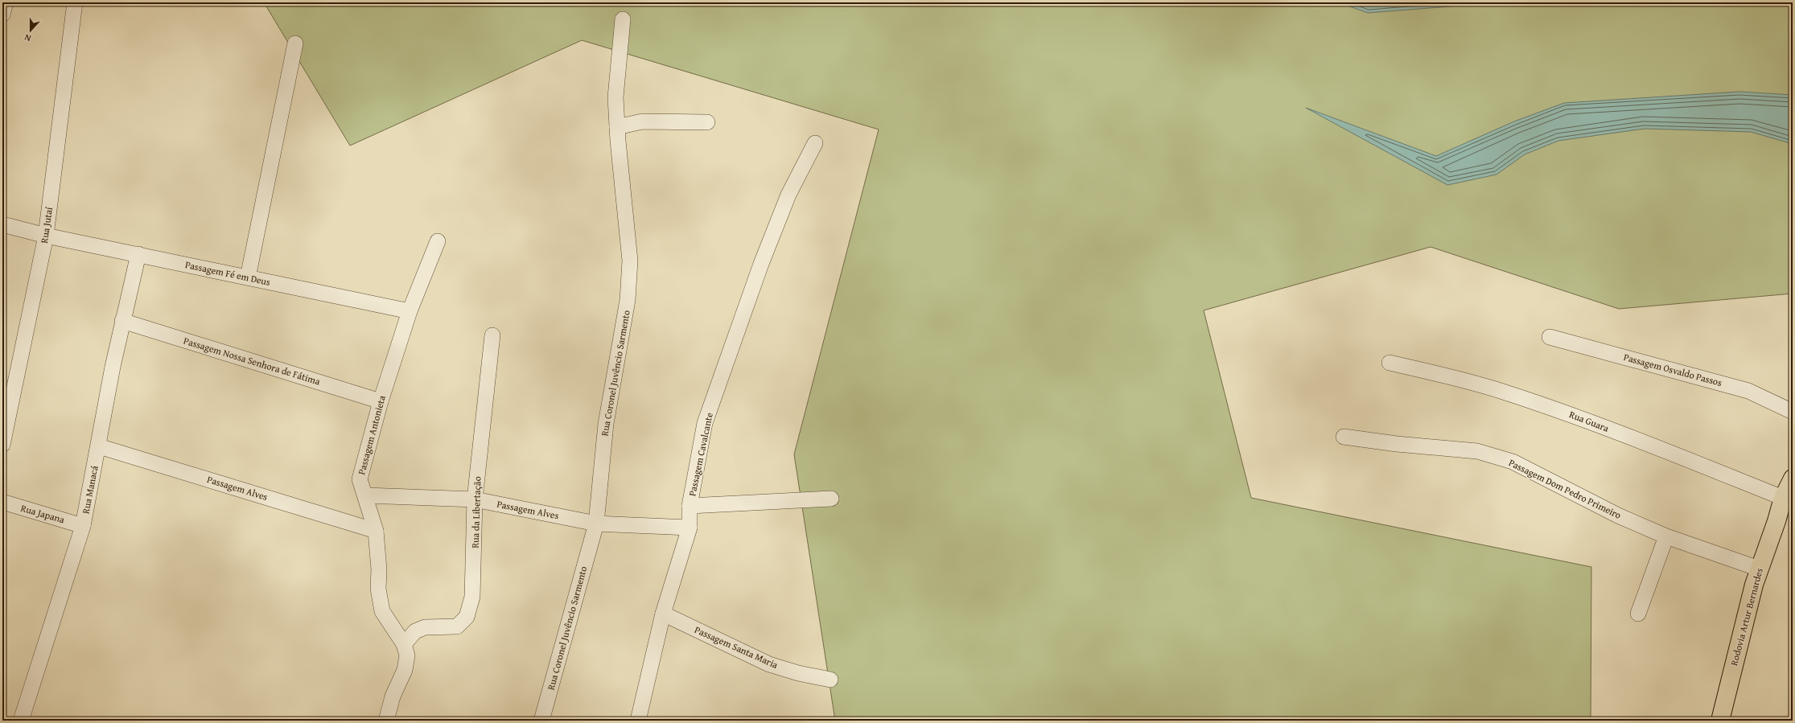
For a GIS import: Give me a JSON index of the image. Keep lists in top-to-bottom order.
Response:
{
  "streets": {
    "main road": ["Rodovia Artur Bernardes"],
    "street": [
      "Rua Jutaí",
      "Passagem Fé em Deus",
      "Passagem Nossa Senhora de Fátima",
      "Passagem Osvaldo Passos",
      "Rua Coronel Juvêncio Sarmento",
      "Rua Guara",
      "Passagem Antonieta",
      "Passagem Cavalcante",
      "Passagem Alves",
      "Passagem Dom Pedro Primeiro",
      "Rua Manacá",
      "Rua da Libertação",
      "Rua Japana",
      "Passagem Santa Maria"
    ]
  },
  "crossings": [
    ["Rua Jutaí", "Passagem Fé em Deus"],
    ["Passagem Fé em Deus", "Passagem Antonieta"],
    ["Passagem Fé em Deus", "Rua Manacá"],
    ["Passagem Nossa Senhora de Fátima", "Passagem Antonieta"],
    ["Passagem Nossa Senhora de Fátima", "Rua Manacá"],
    ["Rua Coronel Juvêncio Sarmento", "Passagem Alves"],
    ["Rua Guara", "Rodovia Artur Bernardes"],
    ["Passagem Antonieta", "Passagem Alves"],
    ["Passagem Antonieta", "Rua da Libertação"],
    ["Passagem Cavalcante", "Passagem Alves"],
    ["Passagem Cavalcante", "Passagem Santa Maria"],
    ["Passagem Alves", "Rua Manacá"],
    ["Passagem Alves", "Rua da Libertação"],
    ["Passagem Dom Pedro Primeiro", "Rodovia Artur Bernardes"],
    ["Rua Manacá", "Rua Japana"]
  ],
  "north": "bottom"
}
